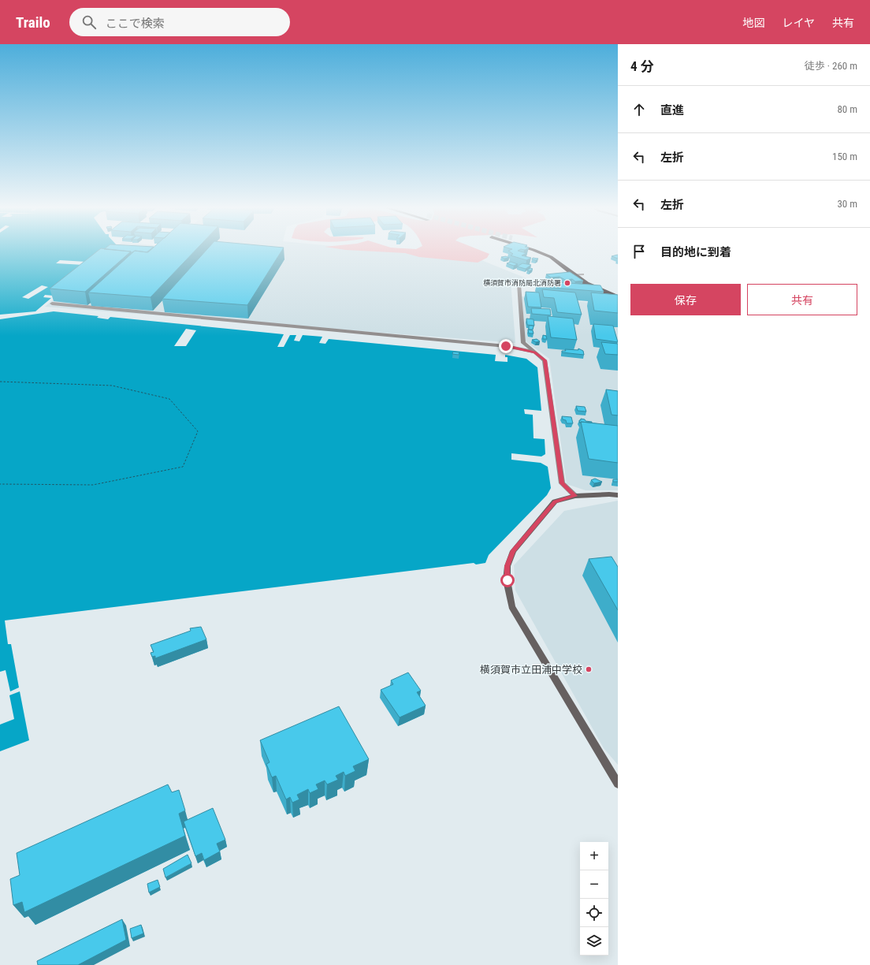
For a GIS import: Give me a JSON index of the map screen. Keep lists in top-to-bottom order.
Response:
{
  "places": ["横須賀市消防局北消防署", "横須賀市立田浦中学校"],
  "page": {
    "header": "Trailo",
    "search": "ここで検索",
    "nav": ["地図", "レイヤ", "共有"],
    "heading": ["4 分", "徒歩 · 260 m"],
    "list": [
      ["直進", "80 m"],
      ["左折", "150 m"],
      ["左折", "30 m"],
      "目的地に到着"
    ],
    "buttons": ["保存", "共有"],
    "map_buttons": ["+", "−"]
  }
}
